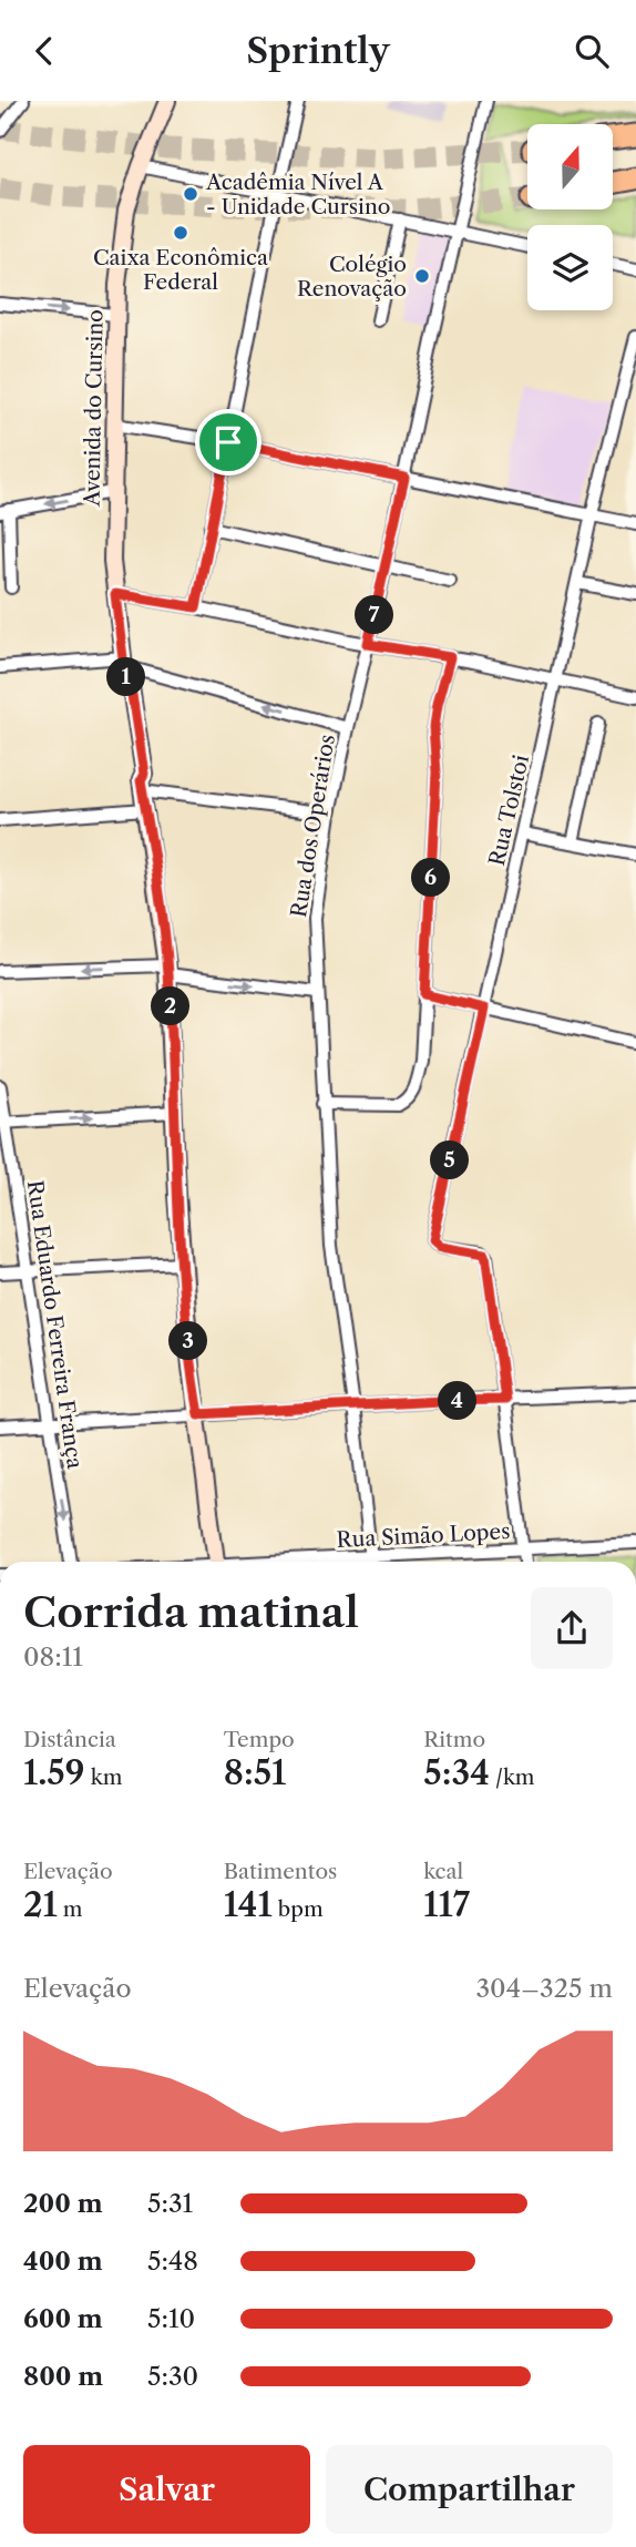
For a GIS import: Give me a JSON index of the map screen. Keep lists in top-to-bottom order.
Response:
{
  "streets": {
    "main road": ["Avenida do Cursino"],
    "street": [
      "Rua Tolstoi",
      "Rua dos Operários",
      "Rua Eduardo Ferreira França",
      "Rua Simão Lopes"
    ]
  },
  "places": ["Acadêmia Nível A - Unidade Cursino", "Caixa Econômica Federal", "Colégio Renovação"],
  "north": "top",
  "page": {
    "header": "Sprintly",
    "pins": [
      "7",
      "1",
      "6",
      "2",
      "5",
      "3",
      "4"
    ],
    "heading": ["Corrida matinal", "08:11"],
    "stats": [
      ["Distância", "1.59 km"],
      ["Tempo", "8:51"],
      ["Ritmo", "5:34 /km"],
      ["Elevação", "21 m"],
      ["Batimentos", "141 bpm"],
      ["kcal", "117"]
    ],
    "chart": ["Elevação", "304–325 m"],
    "list": [
      {
        "name": "200 m",
        "note": "5:31"
      },
      {
        "name": "400 m",
        "note": "5:48"
      },
      {
        "name": "600 m",
        "note": "5:10"
      },
      {
        "name": "800 m",
        "note": "5:30"
      }
    ],
    "buttons": ["Salvar", "Compartilhar"]
  }
}
